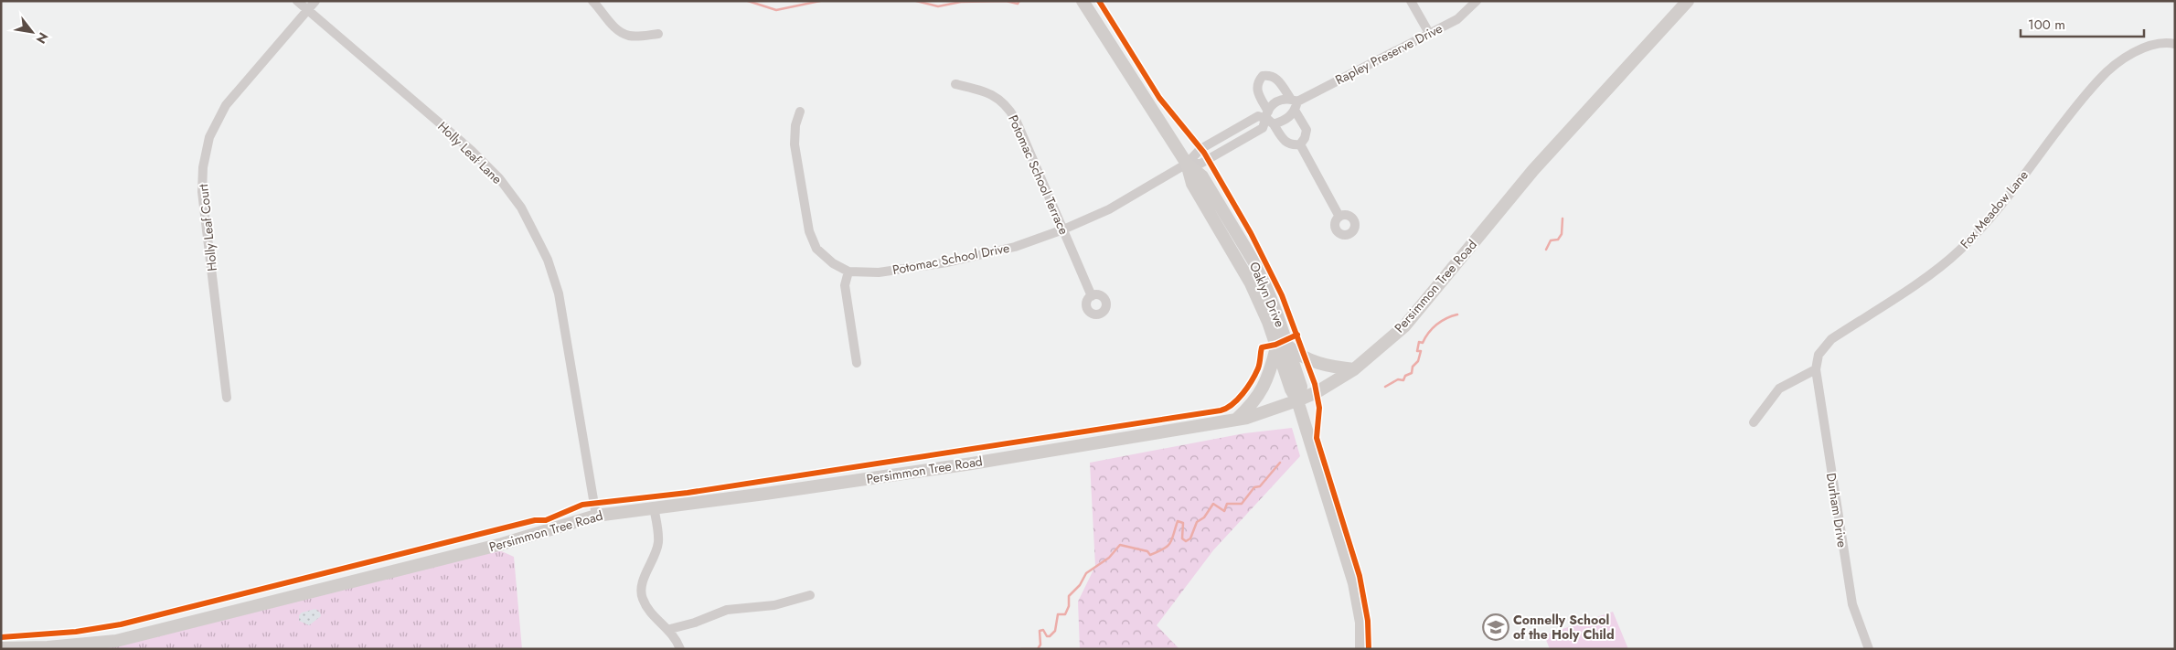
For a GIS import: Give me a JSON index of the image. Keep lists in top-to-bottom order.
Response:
{
  "streets": {
    "main road": ["Persimmon Tree Road", "Oaklyn Drive"],
    "street": [
      "Rapley Preserve Drive",
      "Holly Leaf Lane",
      "Potomac School Terrace",
      "Fox Meadow Lane",
      "Holly Leaf Court",
      "Potomac School Drive",
      "Durham Drive"
    ]
  },
  "crossings": [
    ["Rapley Preserve Drive", "Potomac School Drive"],
    ["Rapley Preserve Drive", "Oaklyn Drive"],
    ["Holly Leaf Lane", "Holly Leaf Court"],
    ["Holly Leaf Lane", "Persimmon Tree Road"],
    ["Potomac School Terrace", "Potomac School Drive"],
    ["Fox Meadow Lane", "Durham Drive"],
    ["Potomac School Drive", "Oaklyn Drive"],
    ["Persimmon Tree Road", "Oaklyn Drive"]
  ],
  "places": {
    "school or university": ["Connelly School of the Holy Child"]
  },
  "scale_bar": "100 m",
  "north": "bottom right"
}
